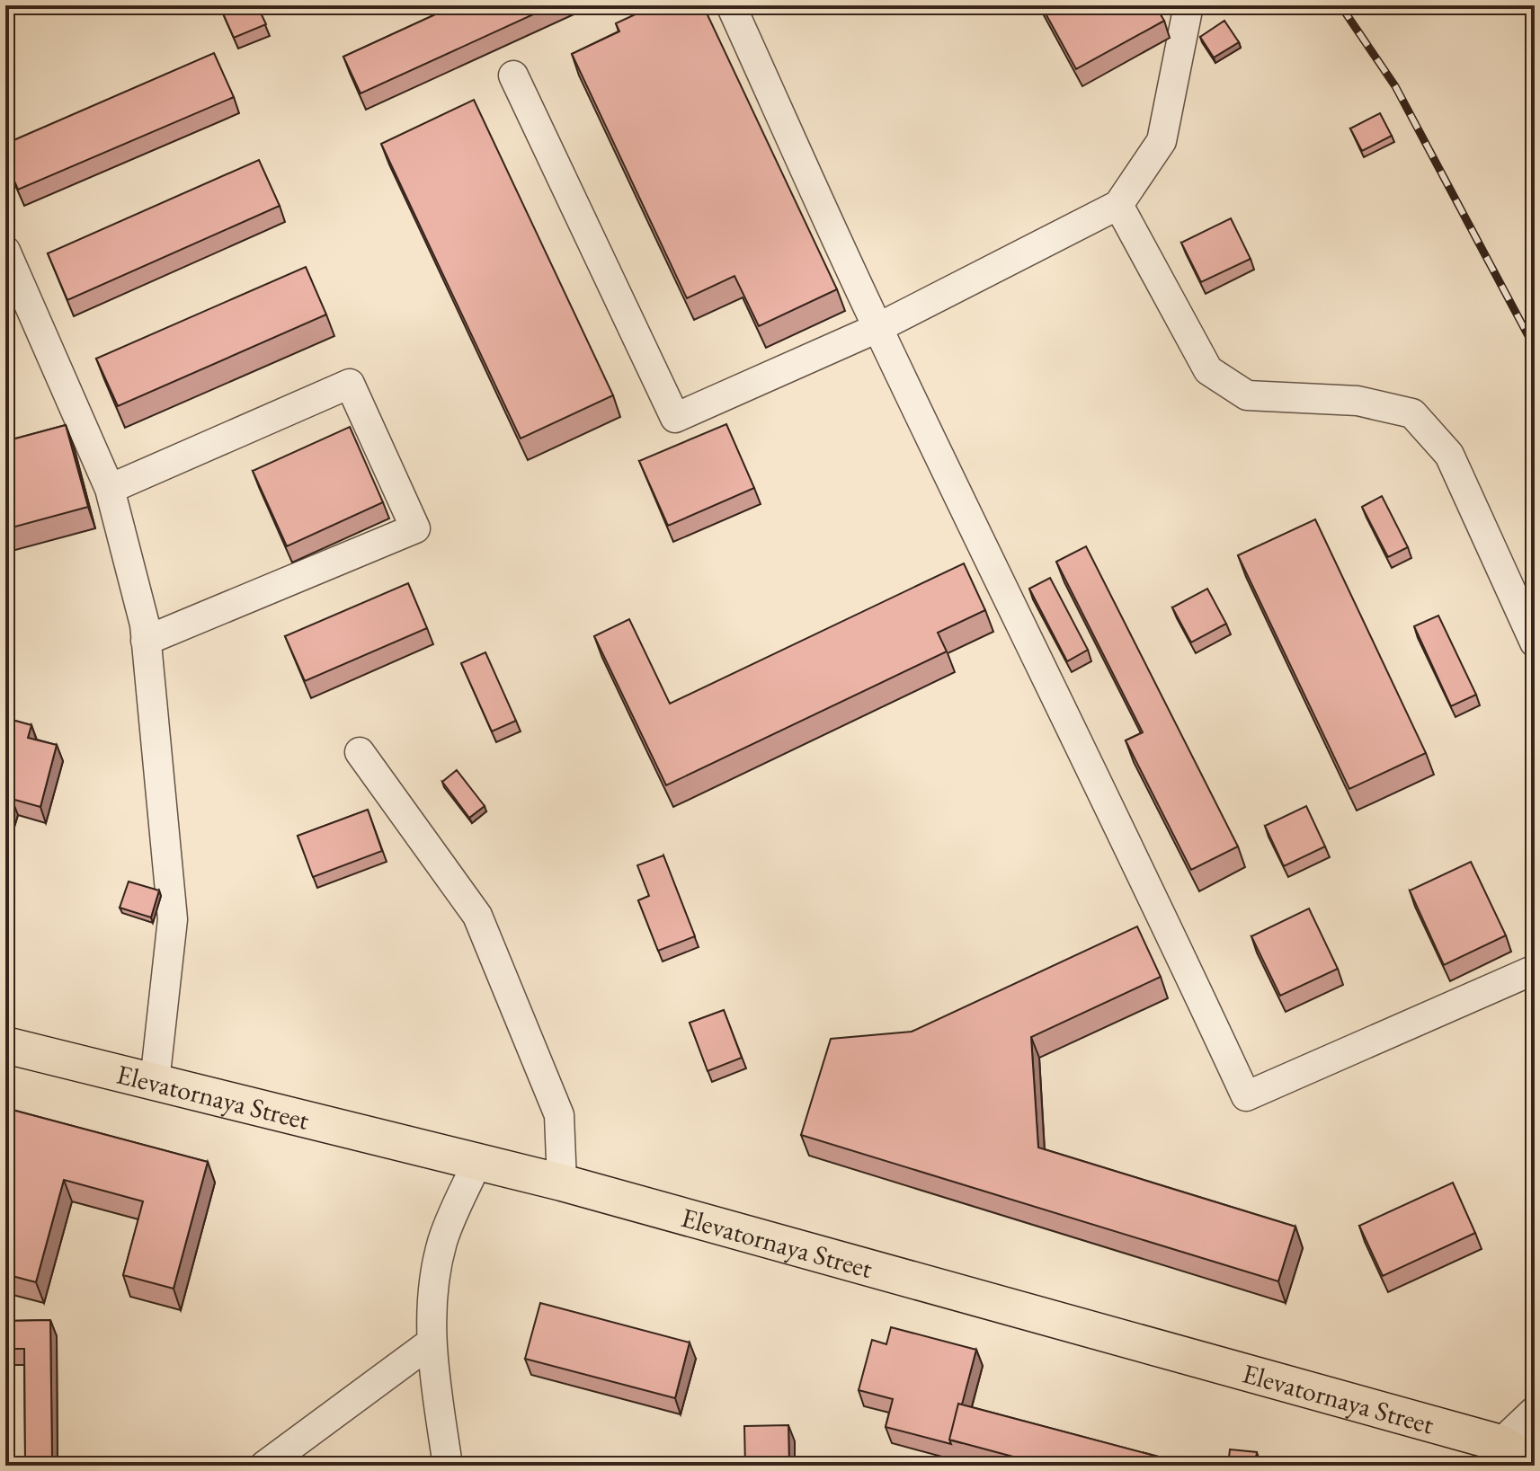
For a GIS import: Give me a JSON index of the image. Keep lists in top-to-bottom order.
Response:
{
  "streets": {
    "main road": ["Elevatornaya Street"]
  }
}
